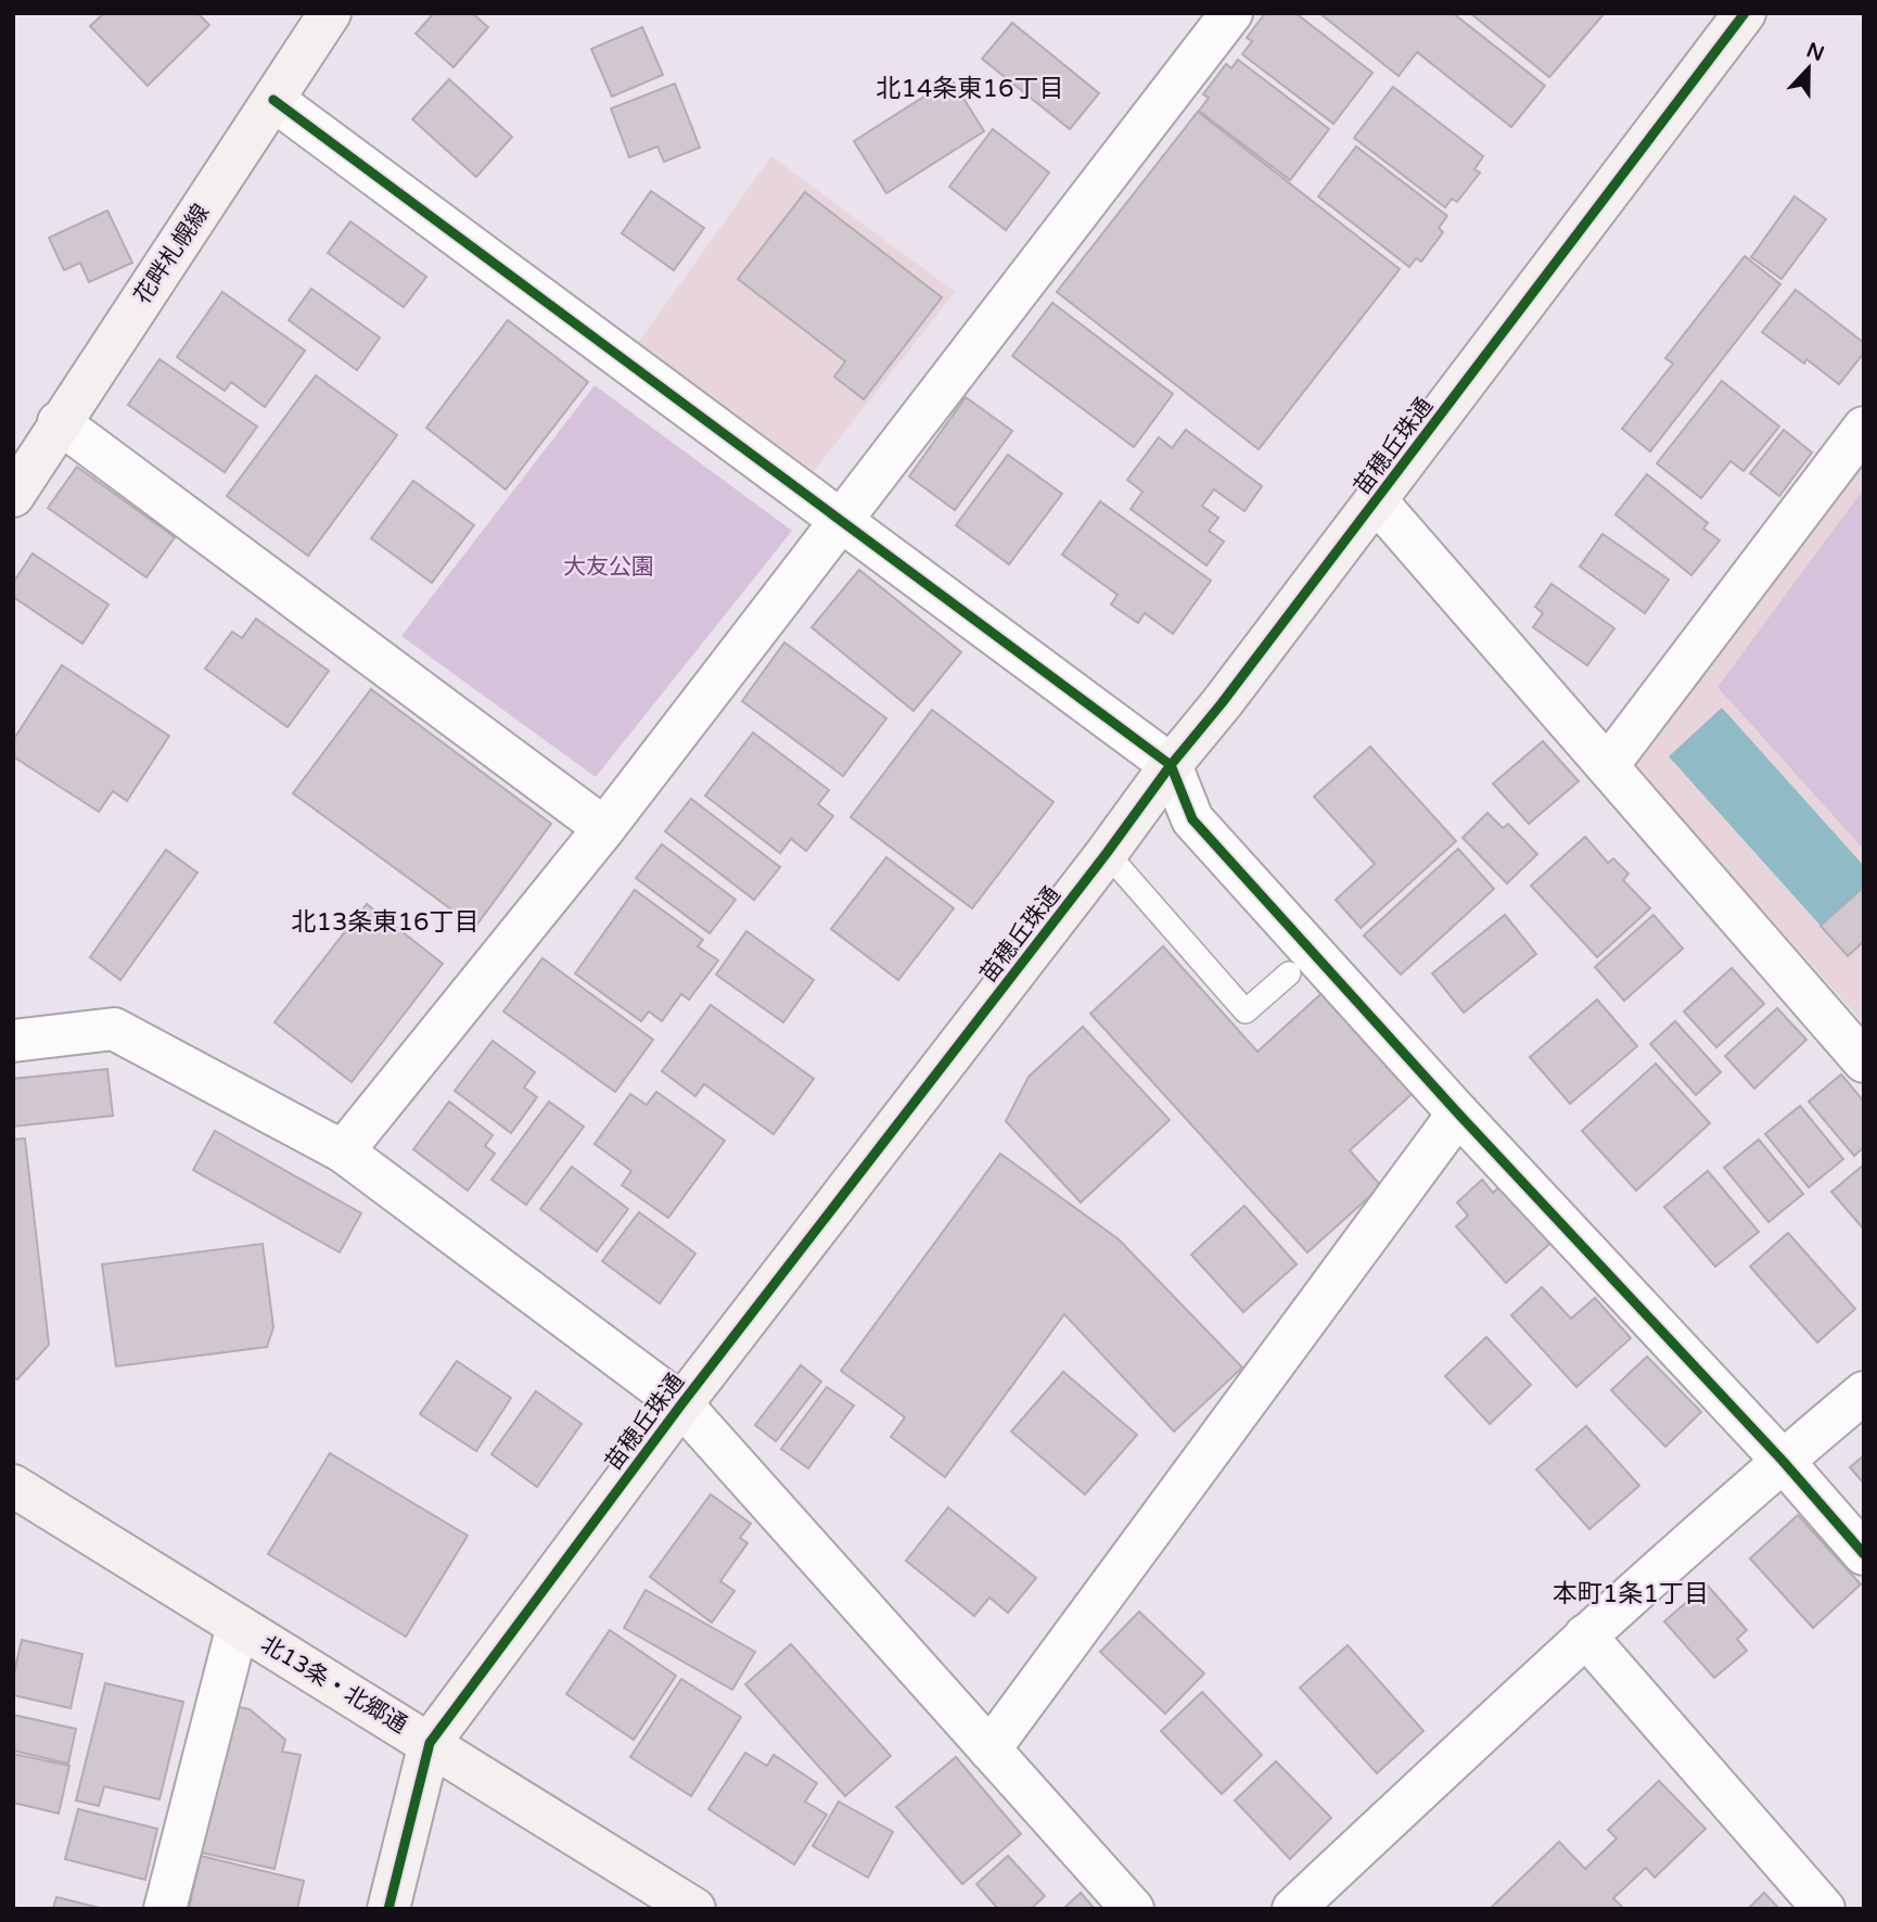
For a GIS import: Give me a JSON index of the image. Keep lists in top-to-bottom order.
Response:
{
  "streets": {
    "street": ["花畔札幌線", "苗穂丘珠通", "北13条・北郷通"]
  },
  "crossings": [
    ["苗穂丘珠通", "北13条・北郷通"]
  ],
  "districts": ["北14条東16丁目", "北13条東16丁目", "本町1条1丁目"],
  "parks": ["大友公園"],
  "north": "top"
}
